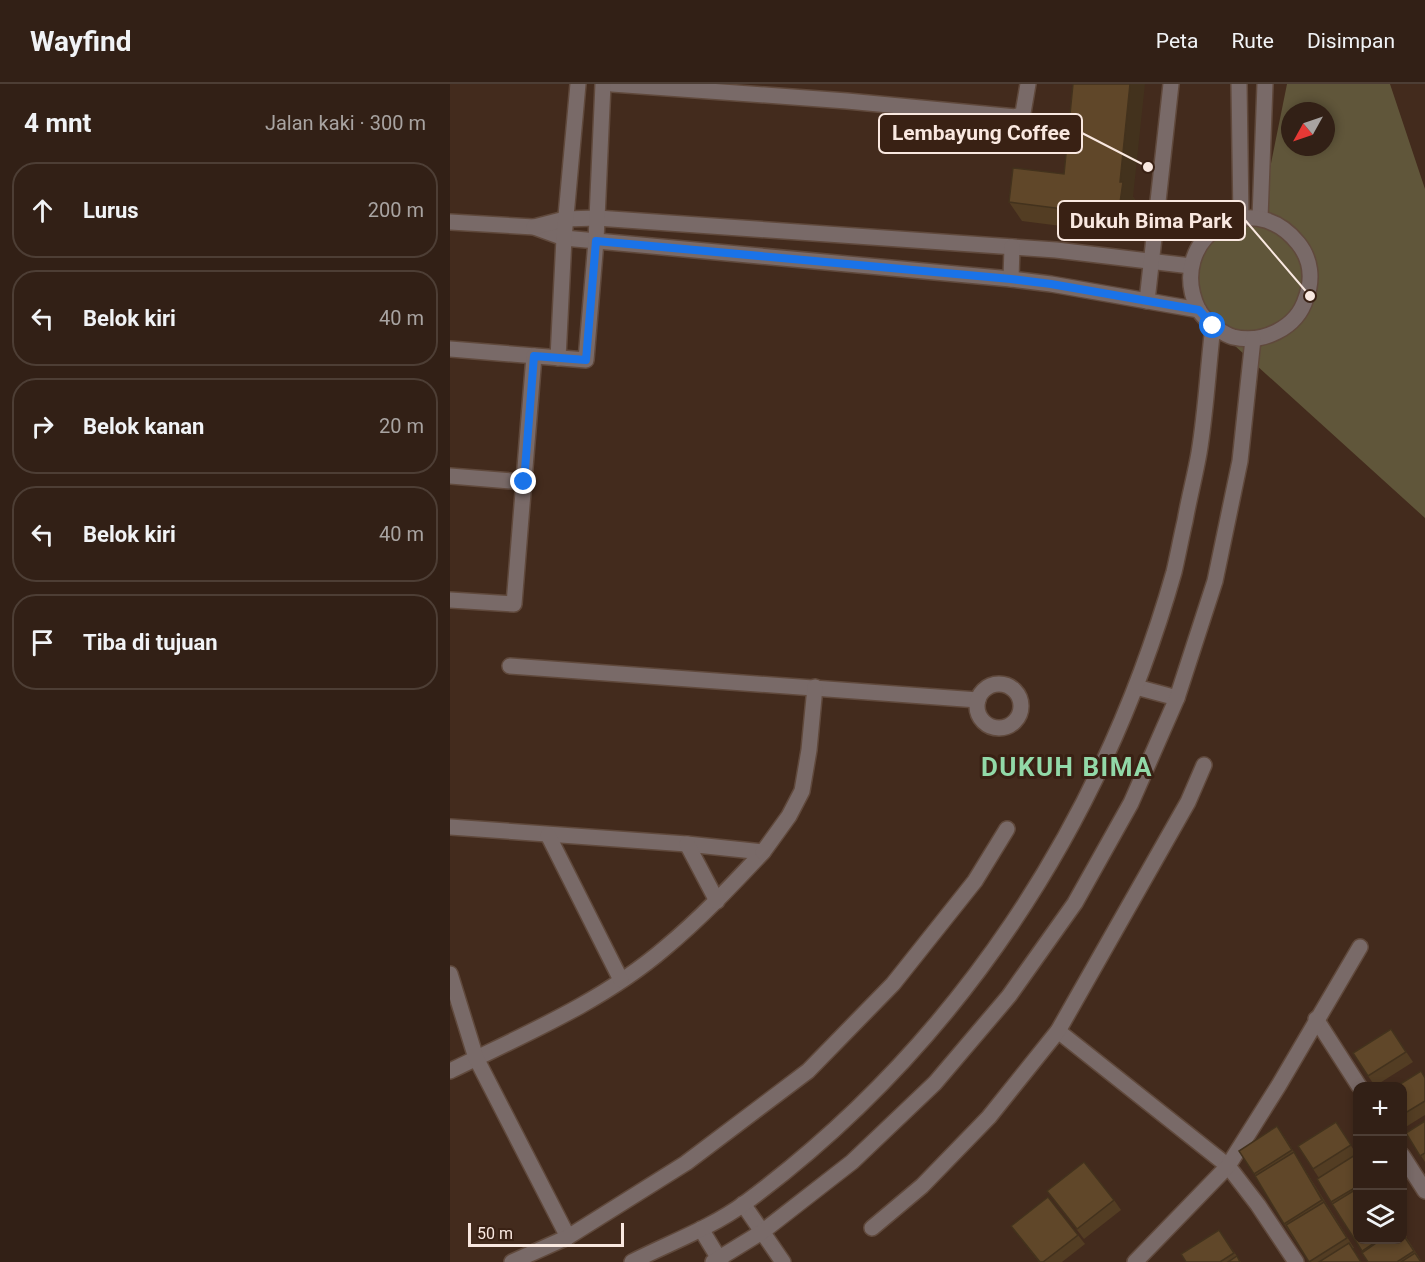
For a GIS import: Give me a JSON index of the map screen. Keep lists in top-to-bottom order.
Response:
{
  "districts": ["DUKUH BIMA"],
  "places": ["Lembayung Coffee", "Dukuh Bima Park"],
  "scale_bar": "50 m",
  "north": "bottom left",
  "page": {
    "header": "Wayfind",
    "nav": ["Peta", "Rute", "Disimpan"],
    "heading": ["4 mnt", "Jalan kaki · 300 m"],
    "list": [
      ["Lurus", "200 m"],
      ["Belok kiri", "40 m"],
      ["Belok kanan", "20 m"],
      ["Belok kiri", "40 m"],
      "Tiba di tujuan"
    ],
    "map_buttons": ["+", "−"],
    "scale": "50 m"
  }
}
